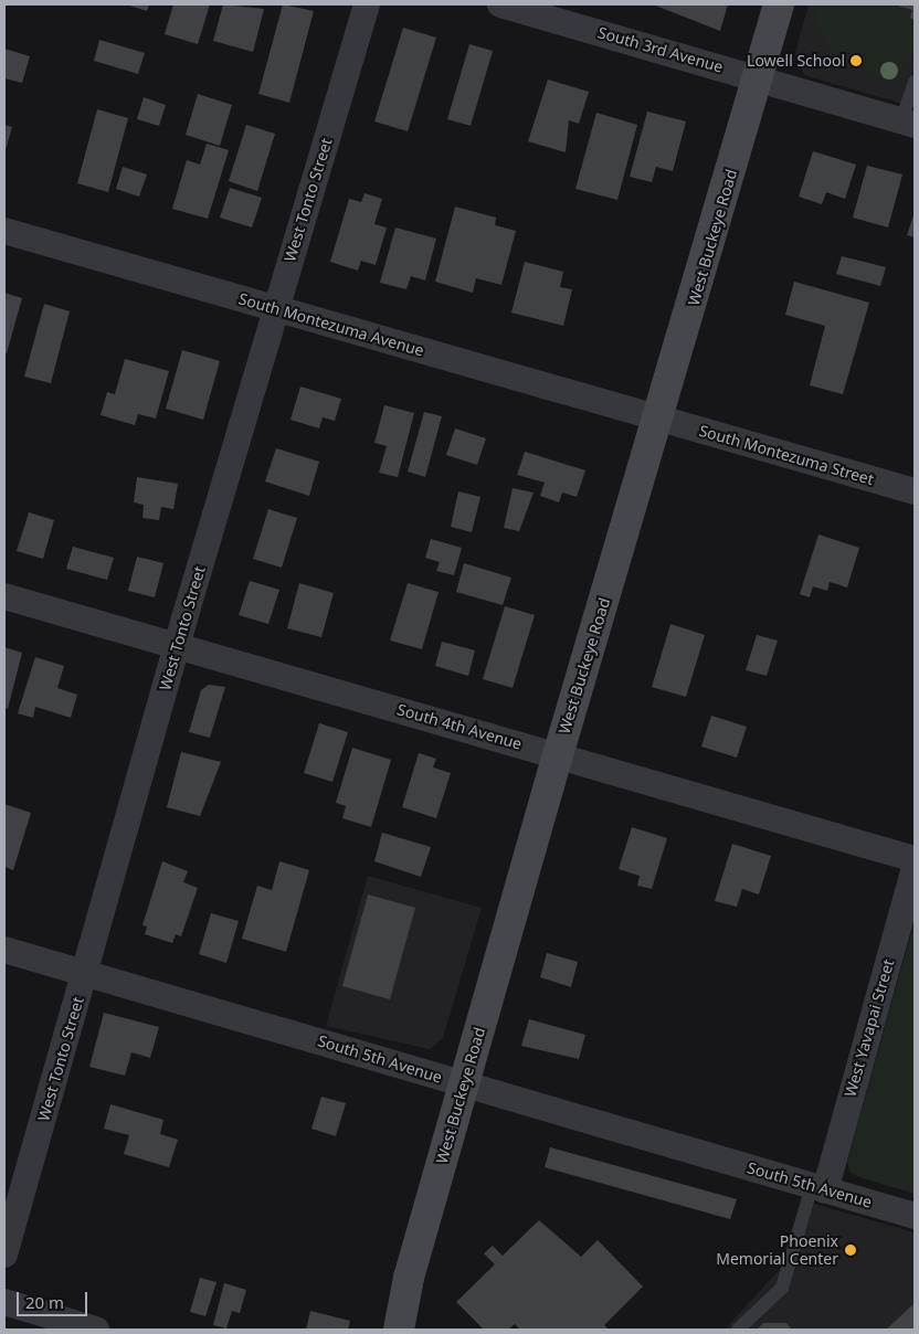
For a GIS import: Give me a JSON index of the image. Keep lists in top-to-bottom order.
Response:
{
  "streets": {
    "main road": ["West Buckeye Road"],
    "street": [
      "South 3rd Avenue",
      "West Tonto Street",
      "South Montezuma Avenue",
      "South Montezuma Street",
      "South 4th Avenue",
      "West Yavapai Street",
      "South 5th Avenue"
    ]
  },
  "crossings": [
    ["South 3rd Avenue", "West Buckeye Road"],
    ["West Tonto Street", "South Montezuma Avenue"],
    ["West Tonto Street", "South 4th Avenue"],
    ["West Tonto Street", "South 5th Avenue"],
    ["West Buckeye Road", "South Montezuma Avenue"],
    ["West Buckeye Road", "South Montezuma Street"],
    ["West Buckeye Road", "South 4th Avenue"],
    ["West Buckeye Road", "South 5th Avenue"],
    ["South Montezuma Avenue", "South Montezuma Street"],
    ["West Yavapai Street", "South 5th Avenue"]
  ],
  "places": ["Lowell School", "Phoenix Memorial Center"],
  "scale_bar": "20 m"
}
